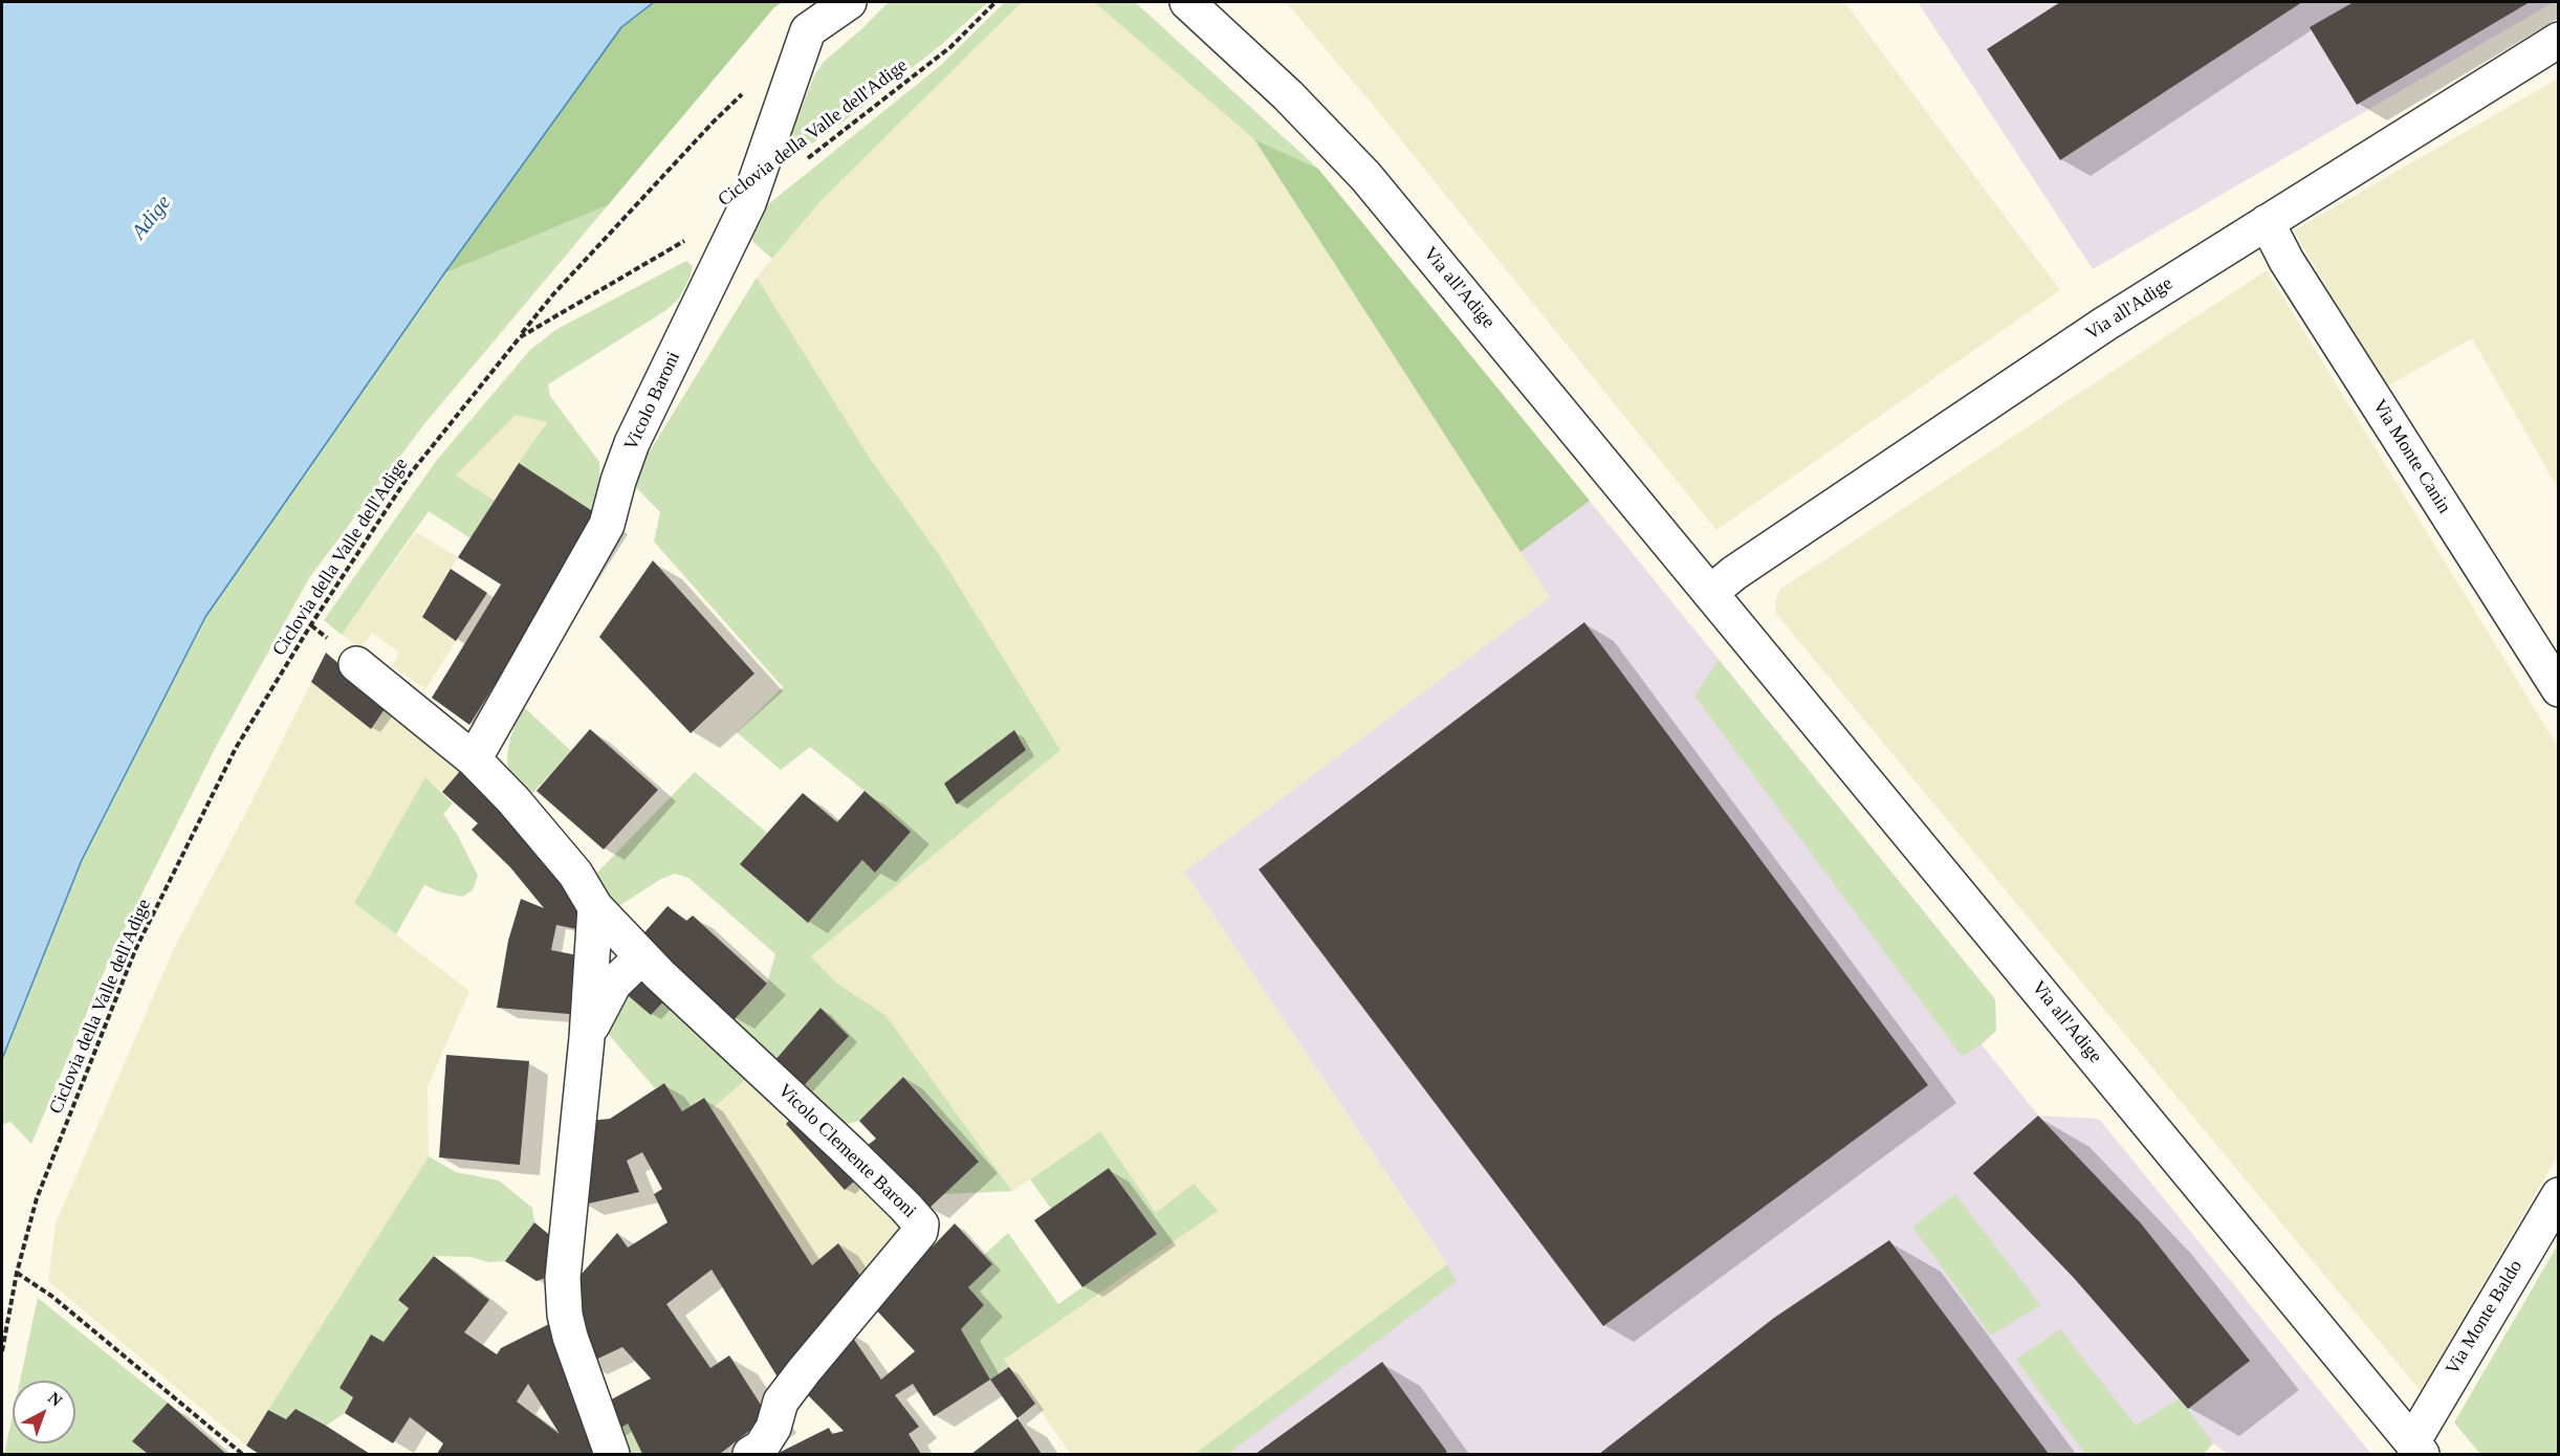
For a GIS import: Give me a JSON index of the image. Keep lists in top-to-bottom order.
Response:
{
  "streets": {
    "street": [
      "Via all'Adige",
      "Vicolo Baroni",
      "Via Monte Canin",
      "Vicolo Clemente Baroni",
      "Via Monte Baldo"
    ],
    "path": ["Ciclovia della Valle dell'Adige"]
  },
  "crossings": [
    ["Via all'Adige", "Via Monte Canin"],
    ["Via all'Adige", "Via Monte Baldo"],
    ["Vicolo Baroni", "Vicolo Clemente Baroni"]
  ],
  "water": ["Adige"],
  "north": "top right"
}
